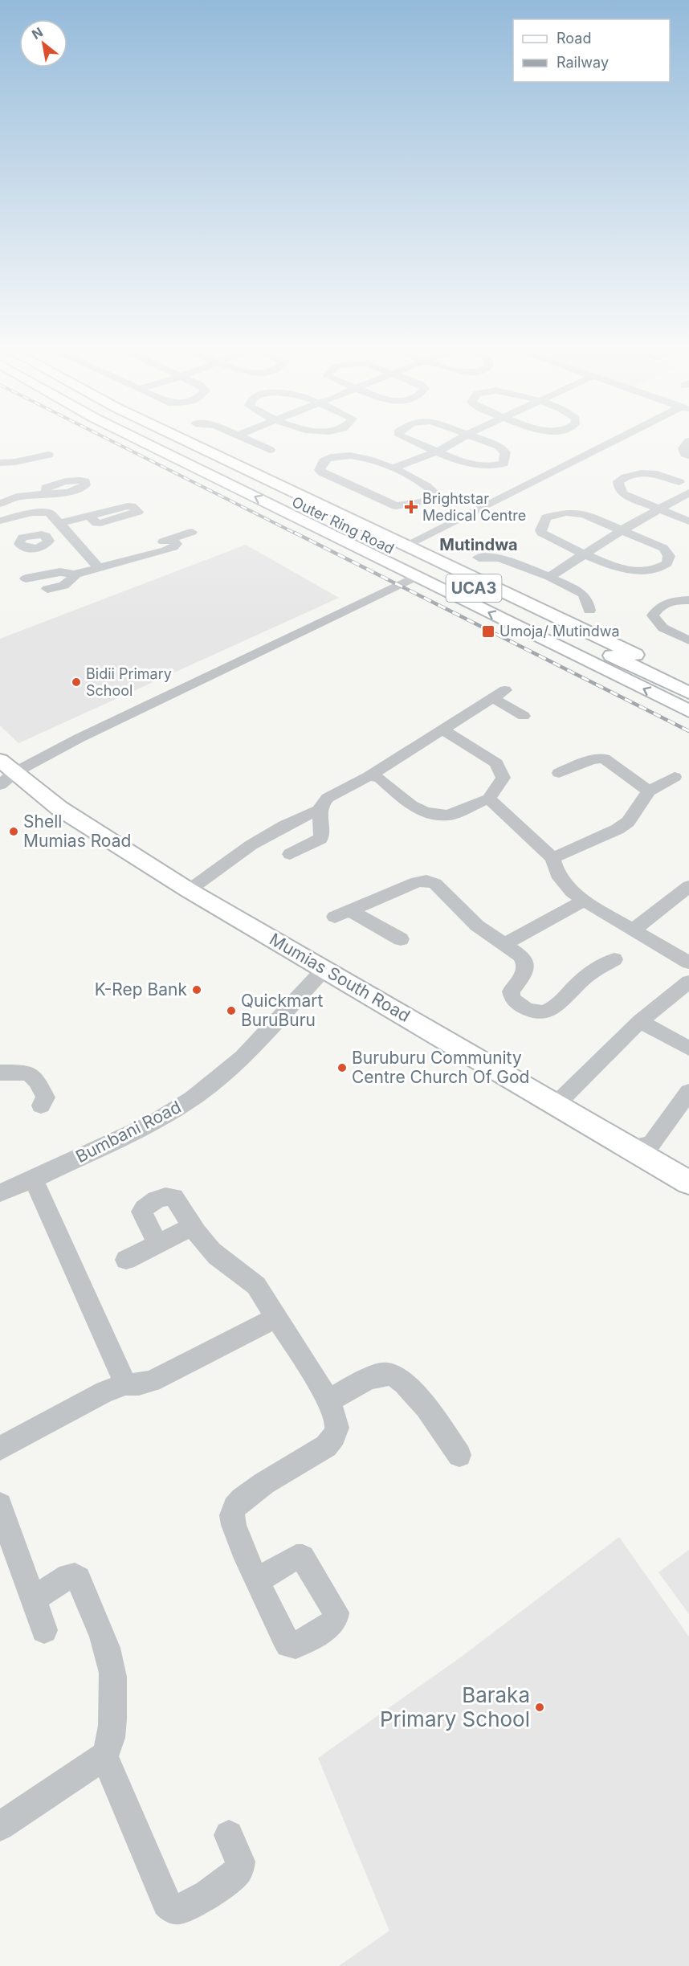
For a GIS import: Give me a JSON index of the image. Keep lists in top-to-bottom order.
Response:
{
  "streets": {
    "main road": ["Outer Ring Road", "UCA3", "Mumias South Road"],
    "street": ["Bumbani Road"]
  },
  "crossings": [
    ["Mumias South Road", "Bumbani Road"]
  ],
  "districts": ["Mutindwa"],
  "places": {
    "health": ["Brightstar Medical Centre"],
    "transit": ["Umoja/ Mutindwa"],
    "other": [
      "Bidii Primary School",
      "Shell Mumias Road",
      "K-Rep Bank",
      "Quickmart BuruBuru",
      "Buruburu Community Centre Church Of God",
      "Baraka Primary School"
    ]
  },
  "legend": ["Road", "Railway"],
  "north": "top left"
}
